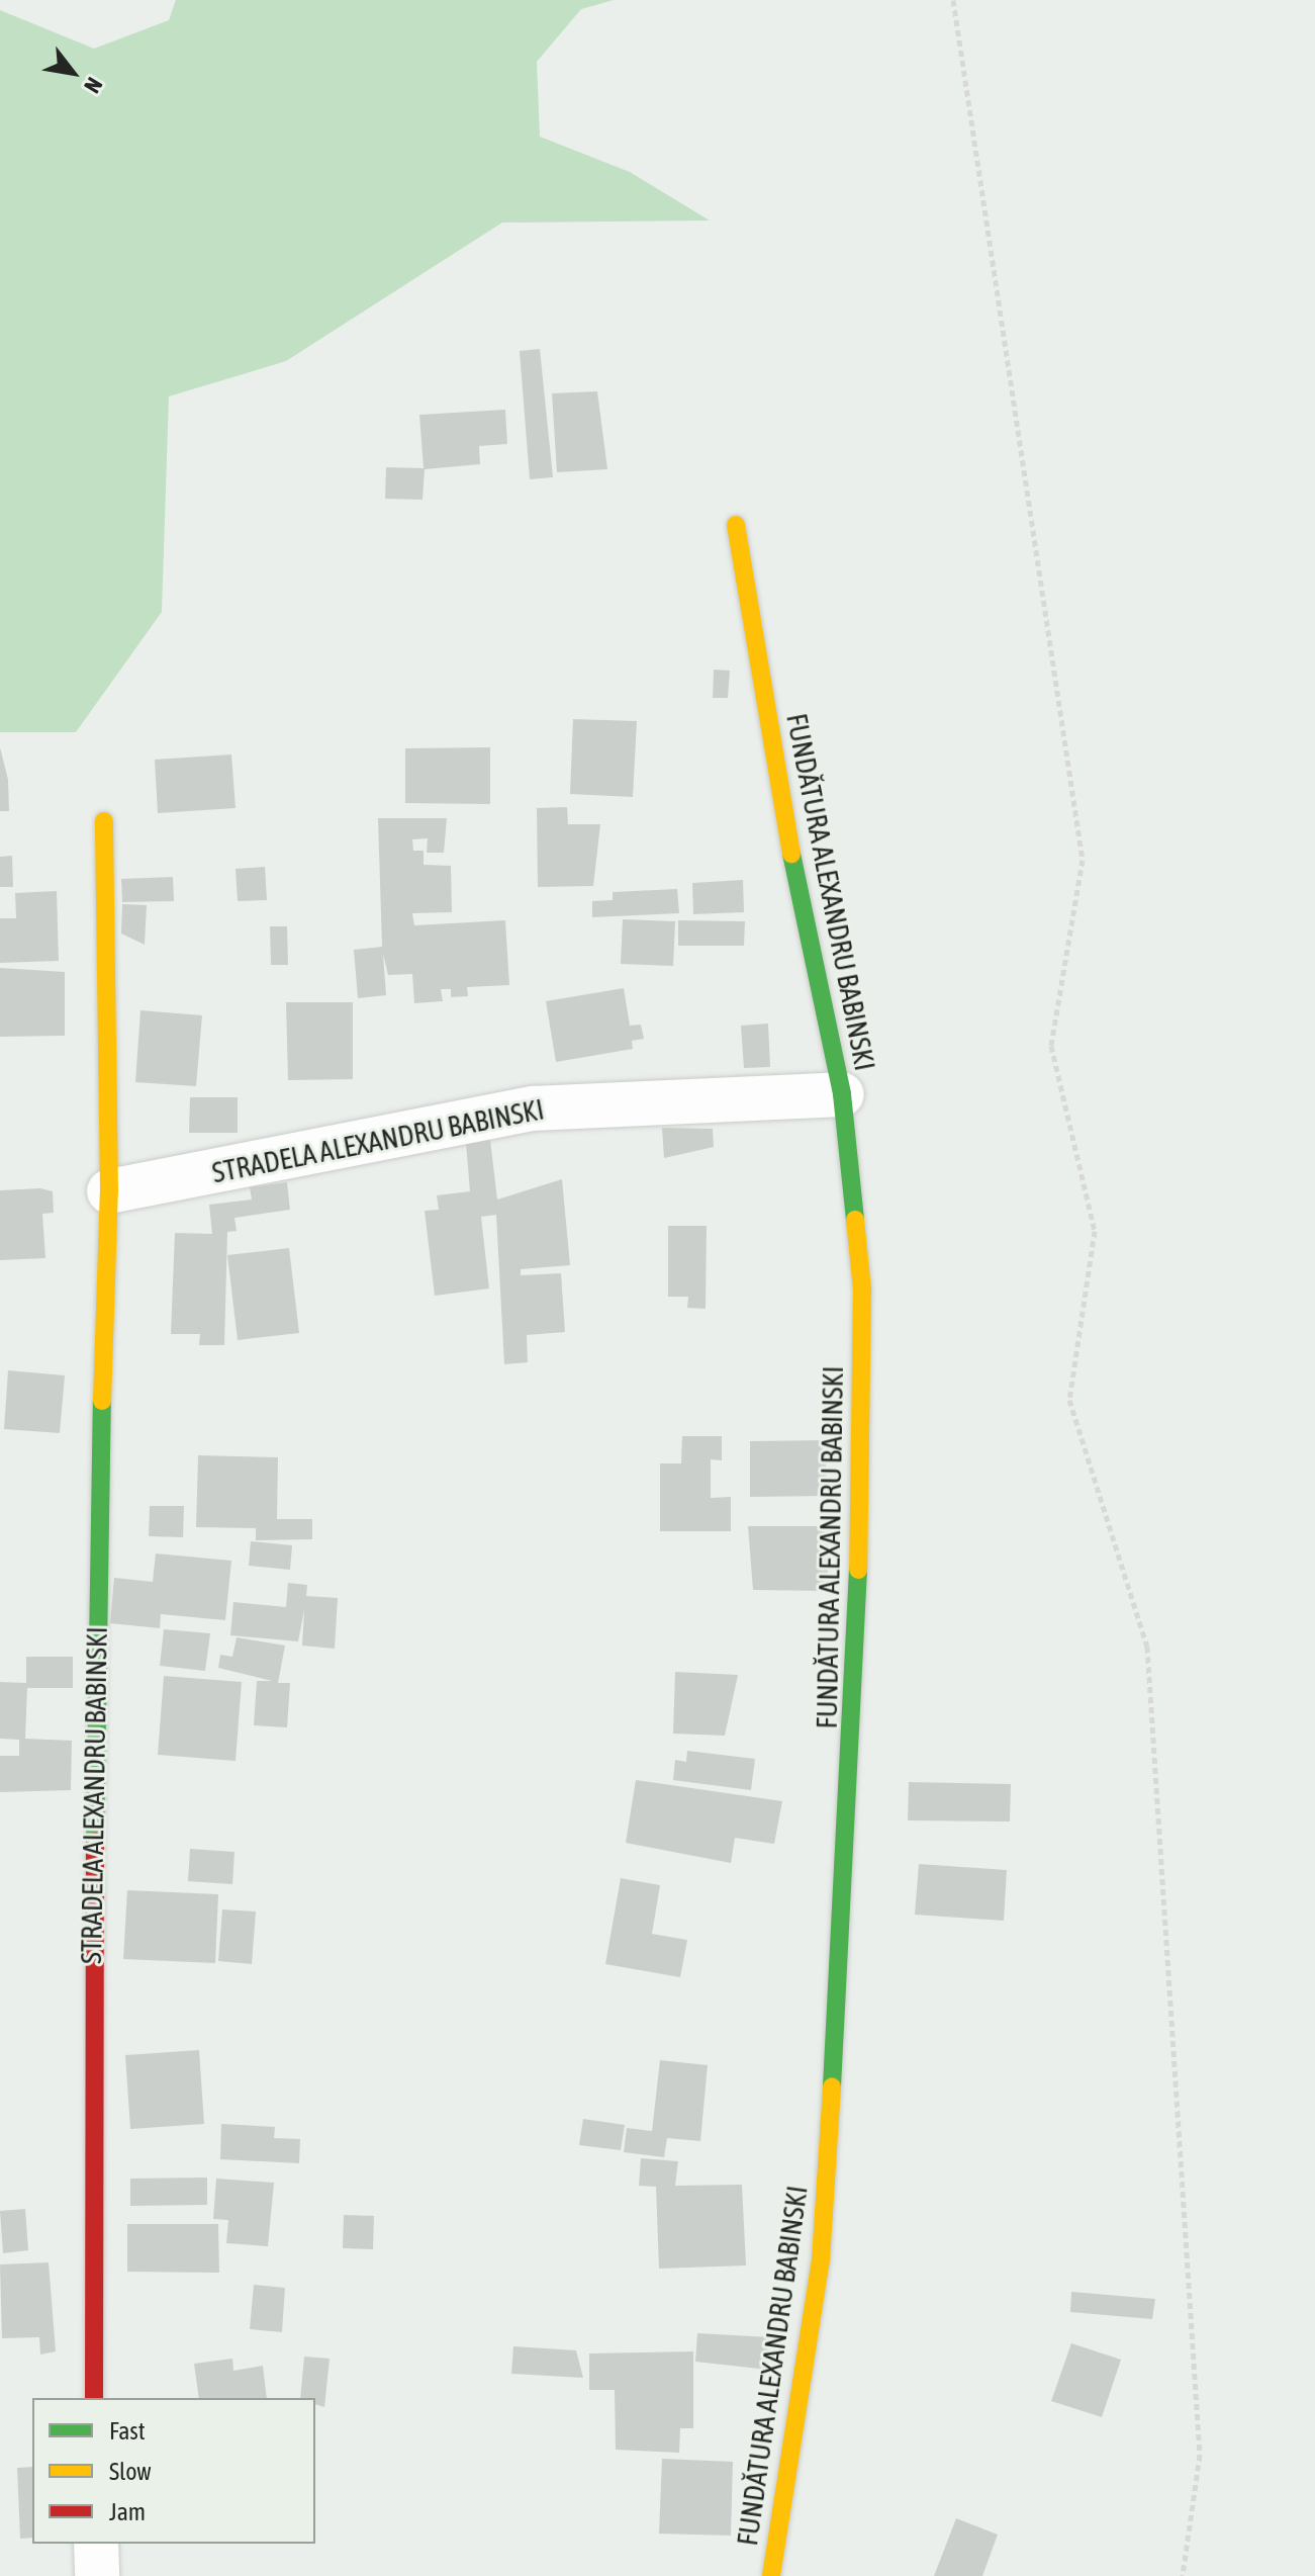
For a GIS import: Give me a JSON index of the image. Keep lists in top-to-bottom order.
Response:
{
  "streets": {
    "street": ["FUNDĂTURA ALEXANDRU BABINSKI", "STRADELA ALEXANDRU BABINSKI"]
  },
  "crossings": [
    ["FUNDĂTURA ALEXANDRU BABINSKI", "STRADELA ALEXANDRU BABINSKI"]
  ],
  "legend": ["Fast", "Slow", "Jam"],
  "north": "bottom right"
}
